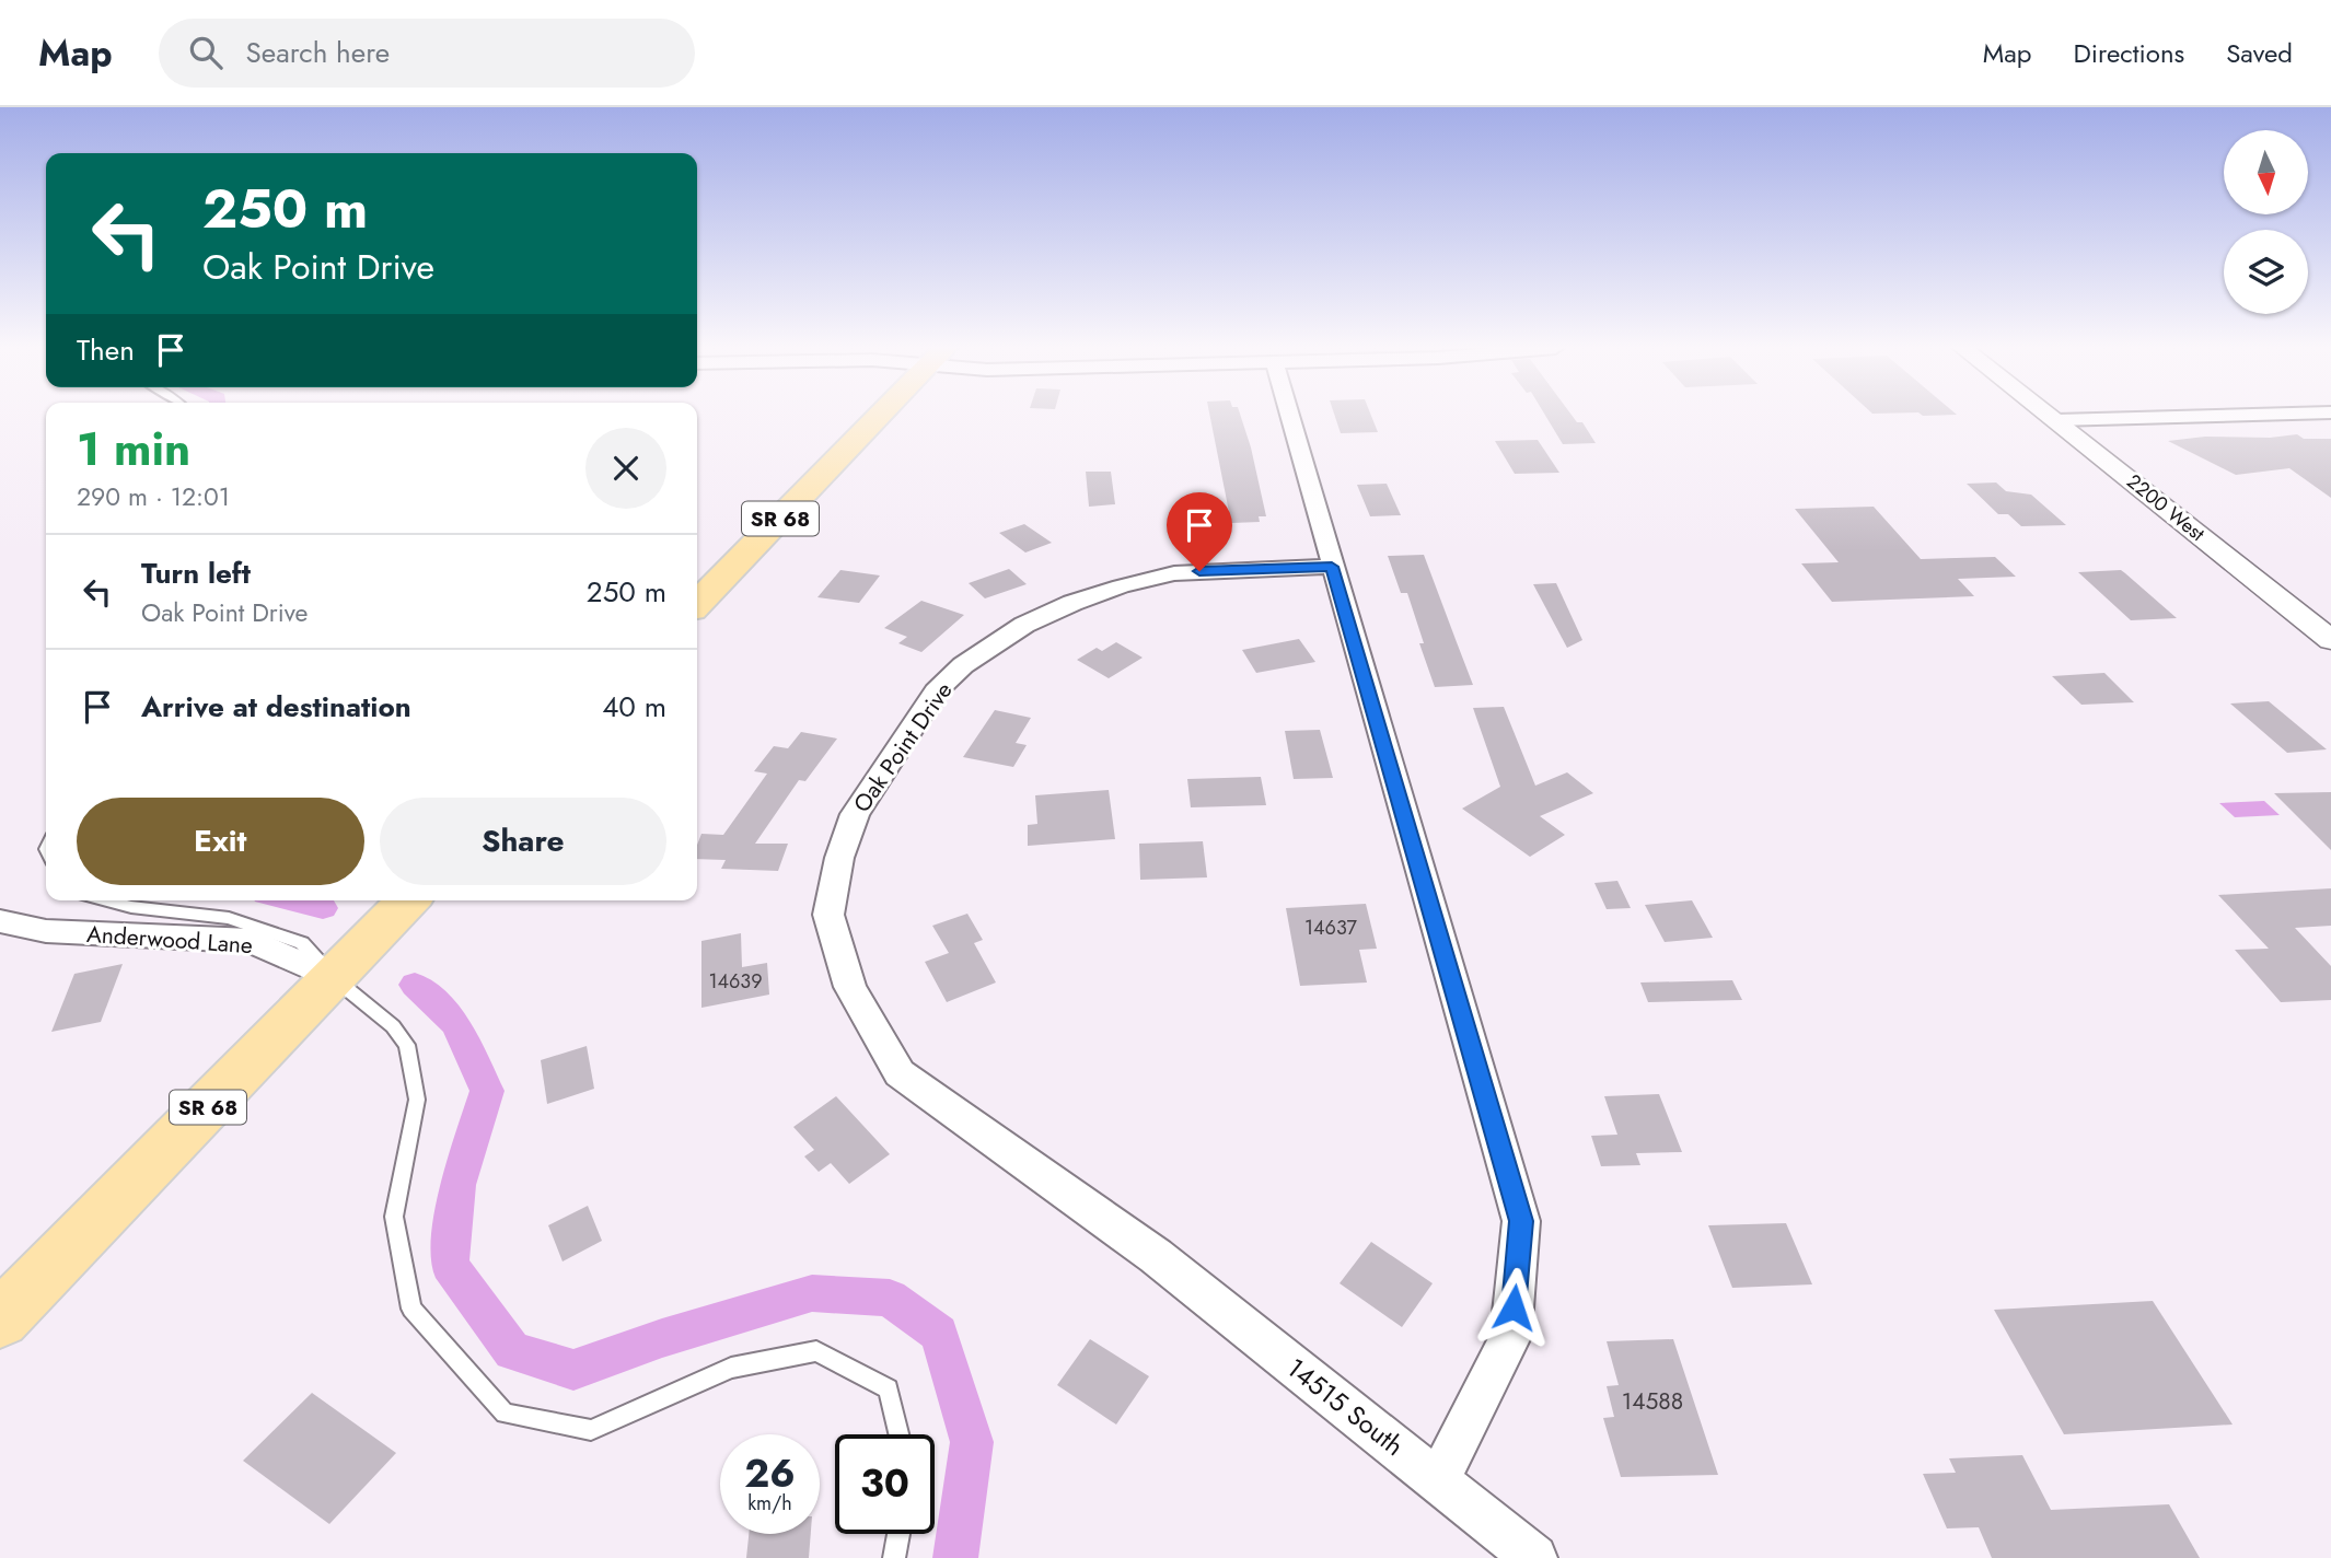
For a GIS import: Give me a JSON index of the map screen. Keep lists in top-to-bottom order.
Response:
{
  "streets": {
    "main road": ["SR 68"],
    "street": [
      "2200 West",
      "Oak Point Drive",
      "Anderwood Lane",
      "14515 South"
    ]
  },
  "crossings": [
    ["SR 68", "Anderwood Lane"],
    ["Oak Point Drive", "14515 South"]
  ],
  "house_numbers": ["14637", "14639", "14588"],
  "north": "bottom",
  "page": {
    "header": "Map",
    "search": "Search here",
    "nav": ["Map", "Directions", "Saved"],
    "turn": ["250 m", "Oak Point Drive"],
    "then": "Then",
    "heading": ["1 min", "290 m · 12:01"],
    "list": [
      {
        "name": "Turn left",
        "note": "Oak Point Drive",
        "value": "250 m"
      },
      {
        "name": "Arrive at destination",
        "value": "40 m"
      }
    ],
    "buttons": ["Exit", "Share"],
    "speed": "26 km/h",
    "limit": "30"
  }
}
